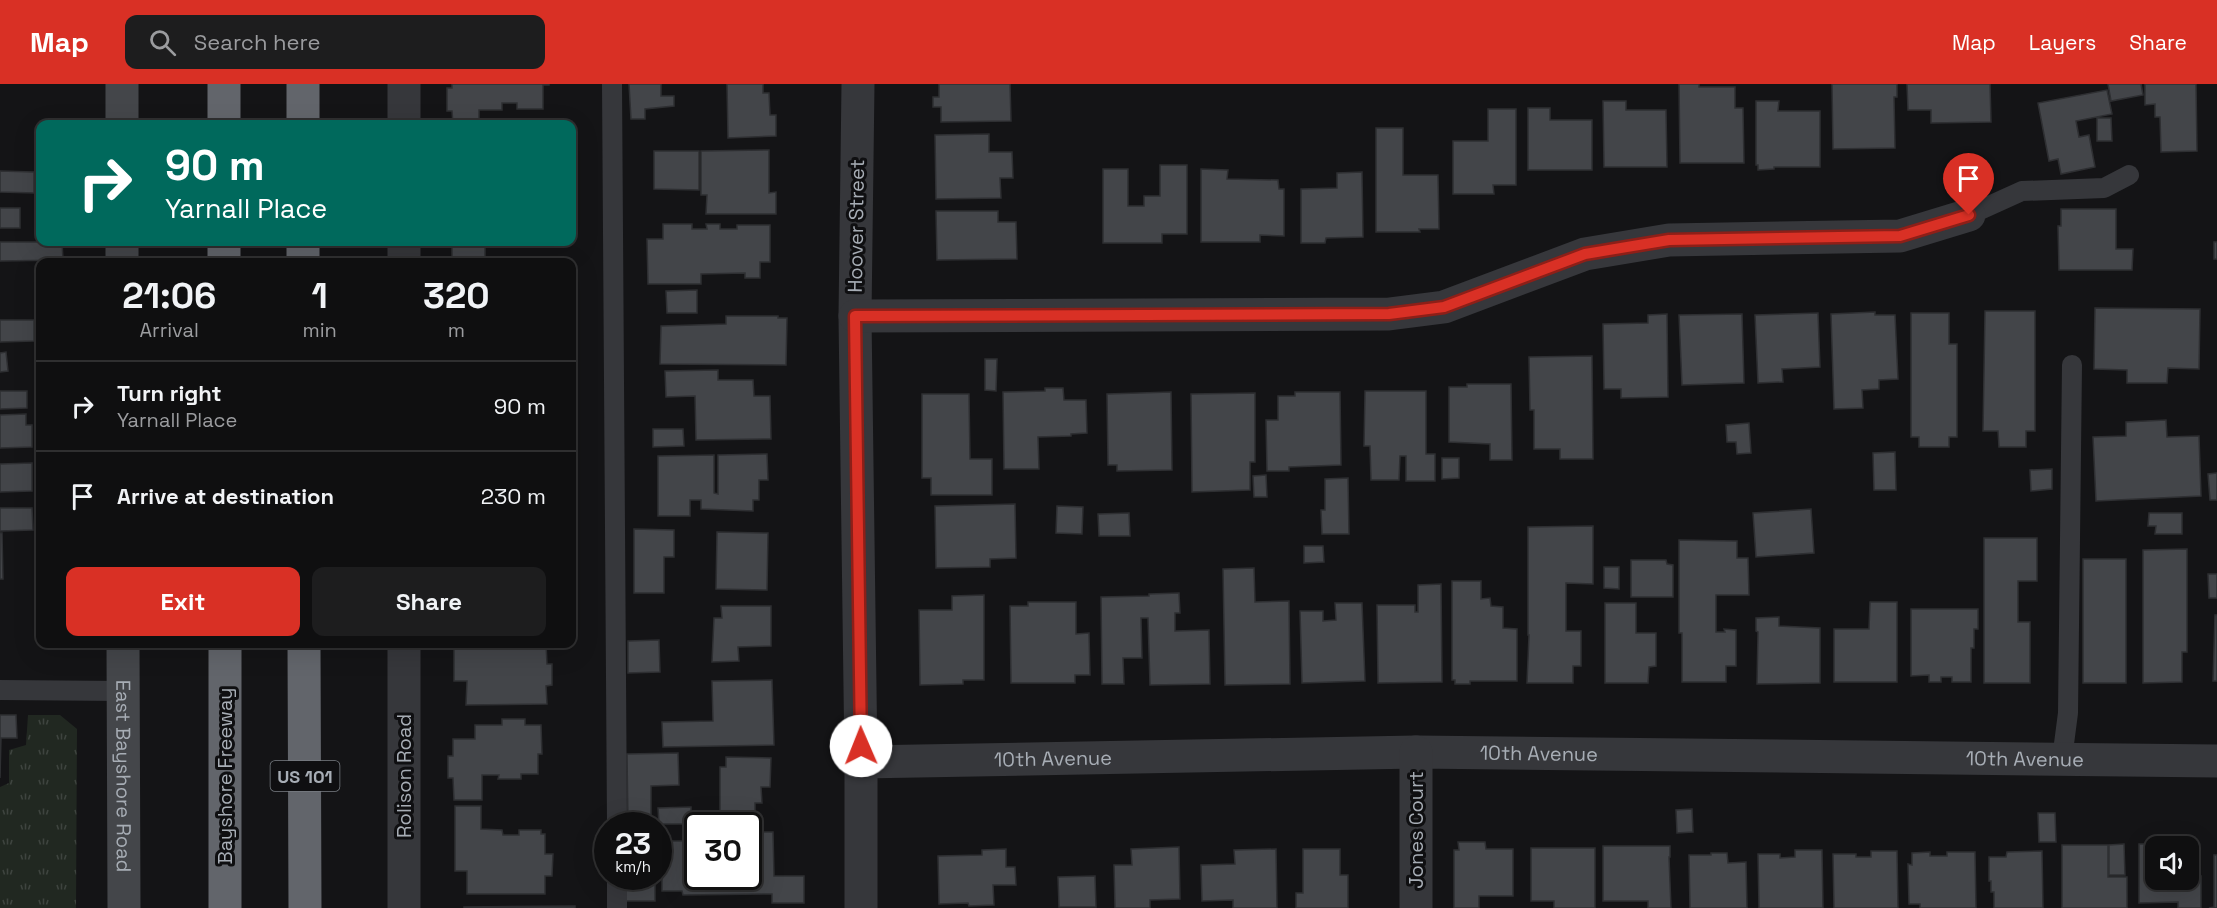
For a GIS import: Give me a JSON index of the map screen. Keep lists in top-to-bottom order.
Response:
{
  "streets": {
    "highway": ["Bayshore Freeway", "US 101"],
    "street": [
      "Hoover Street",
      "10th Avenue",
      "East Bayshore Road",
      "Rolison Road",
      "Jones Court"
    ]
  },
  "crossings": [
    ["Hoover Street", "10th Avenue"],
    ["10th Avenue", "Jones Court"]
  ],
  "page": {
    "header": "Map",
    "search": "Search here",
    "nav": ["Map", "Layers", "Share"],
    "turn": ["90 m", "Yarnall Place"],
    "eta": [
      "21:06",
      "Arrival",
      "1",
      "min",
      "320",
      "m"
    ],
    "list": [
      {
        "name": "Turn right",
        "note": "Yarnall Place",
        "value": "90 m"
      },
      {
        "name": "Arrive at destination",
        "value": "230 m"
      }
    ],
    "buttons": ["Exit", "Share"],
    "speed": "23 km/h",
    "limit": "30"
  }
}
